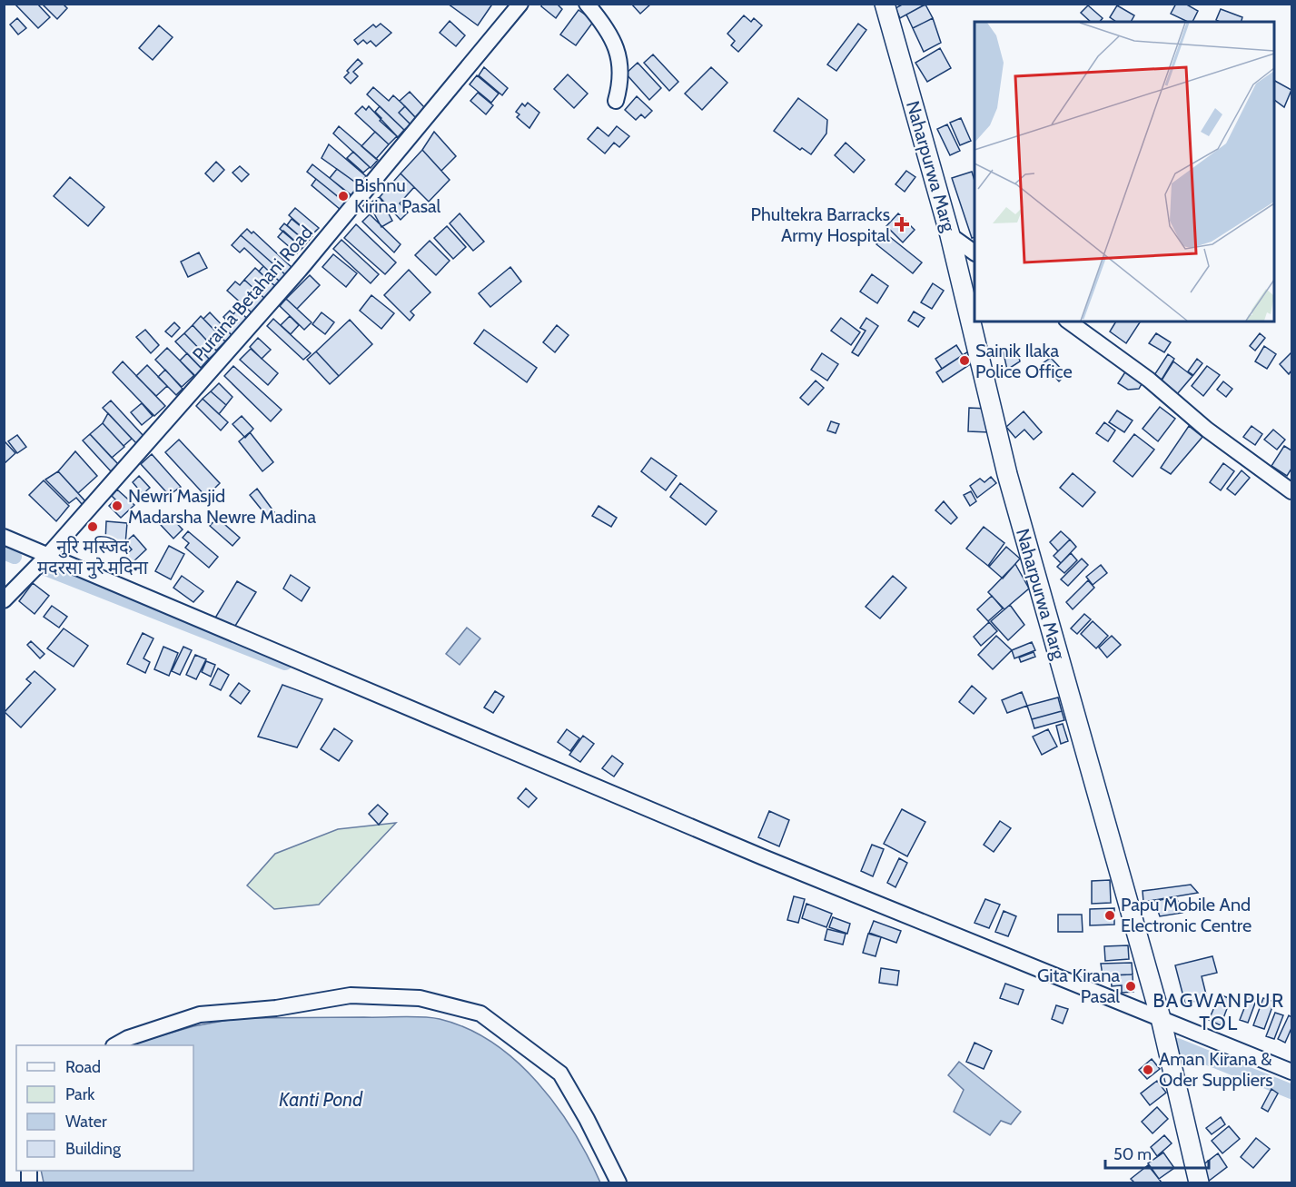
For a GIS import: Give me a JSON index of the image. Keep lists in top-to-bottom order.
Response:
{
  "streets": {
    "main road": ["Naharpurwa Marg"],
    "street": ["Puraina Betahani Road"]
  },
  "districts": ["BAGWANPUR TOL"],
  "water": ["Kanti Pond"],
  "places": {
    "other": [
      "Bishnu Kirina Pasal",
      "Sainik Ilaka Police Office",
      "Newri Masjid Madarsha Newre Madina",
      "नुरि मस्जिद मदरसा नुरे मदिना",
      "Papu Mobile And Electronic Centre",
      "Gita Kirana Pasal",
      "Aman Kirana & Oder Suppliers"
    ],
    "health": ["Phultekra Barracks Army Hospital"]
  },
  "legend": [
    "Road",
    "Park",
    "Water",
    "Building"
  ],
  "scale_bar": "50 m"
}
